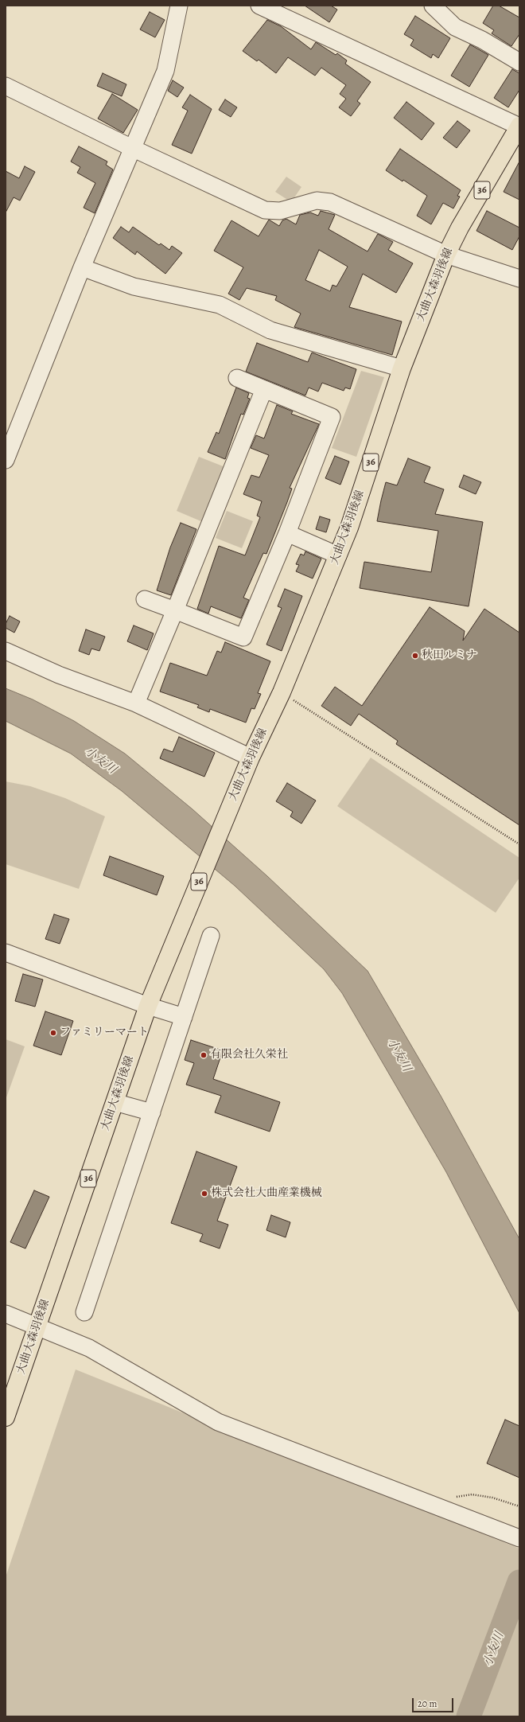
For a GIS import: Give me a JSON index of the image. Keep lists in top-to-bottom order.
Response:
{
  "streets": {
    "main road": ["36", "大曲大森羽後線"]
  },
  "water": ["小友川"],
  "places": [
    "秋田ルミナ",
    "ファミリーマート",
    "有限会社久栄社",
    "株式会社大曲産業機械"
  ],
  "scale_bar": "20 m"
}
